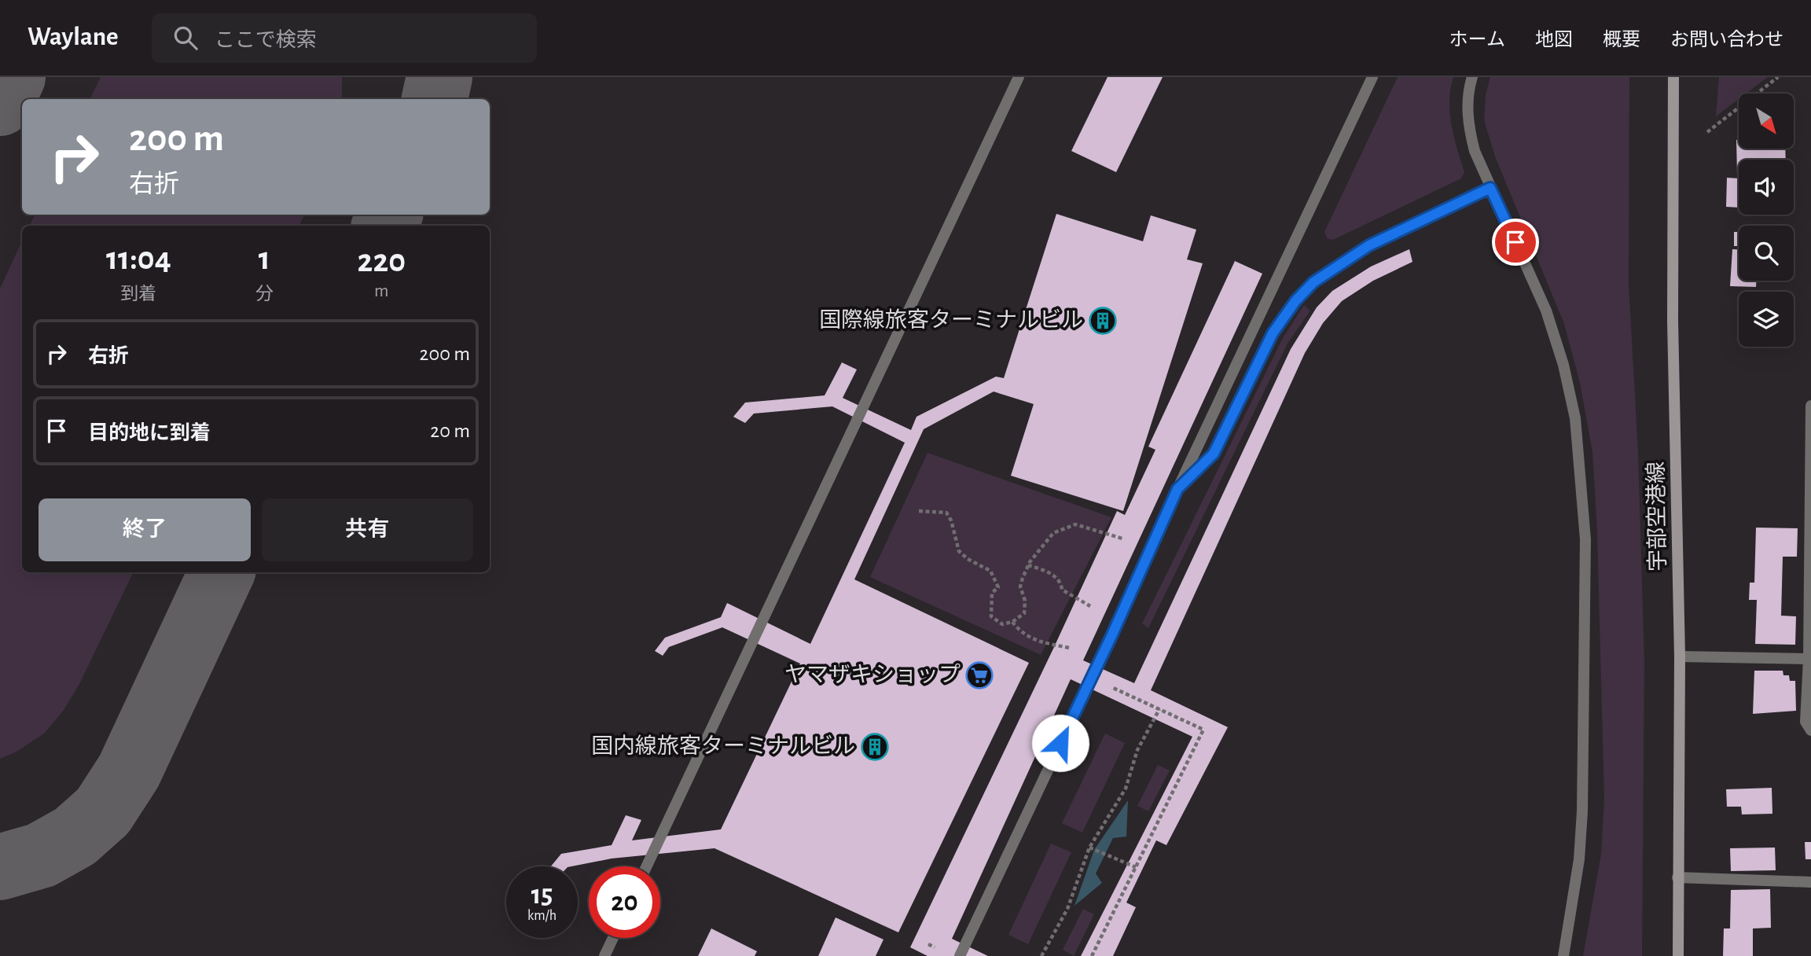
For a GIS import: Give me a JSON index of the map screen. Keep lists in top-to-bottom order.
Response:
{
  "streets": {
    "main road": ["宇部空港線"]
  },
  "places": {
    "building": ["国際線旅客ターミナルビル", "国内線旅客ターミナルビル"],
    "supermarket": ["ヤマザキショップ"]
  },
  "north": "bottom right",
  "page": {
    "header": "Waylane",
    "search": "ここで検索",
    "nav": [
      "ホーム",
      "地図",
      "概要",
      "お問い合わせ"
    ],
    "turn": ["200 m", "右折"],
    "eta": [
      "11:04",
      "到着",
      "1",
      "分",
      "220",
      "m"
    ],
    "list": [
      {
        "name": "右折",
        "value": "200 m"
      },
      {
        "name": "目的地に到着",
        "value": "20 m"
      }
    ],
    "buttons": ["終了", "共有"],
    "speed": "15 km/h",
    "limit": "20"
  }
}
